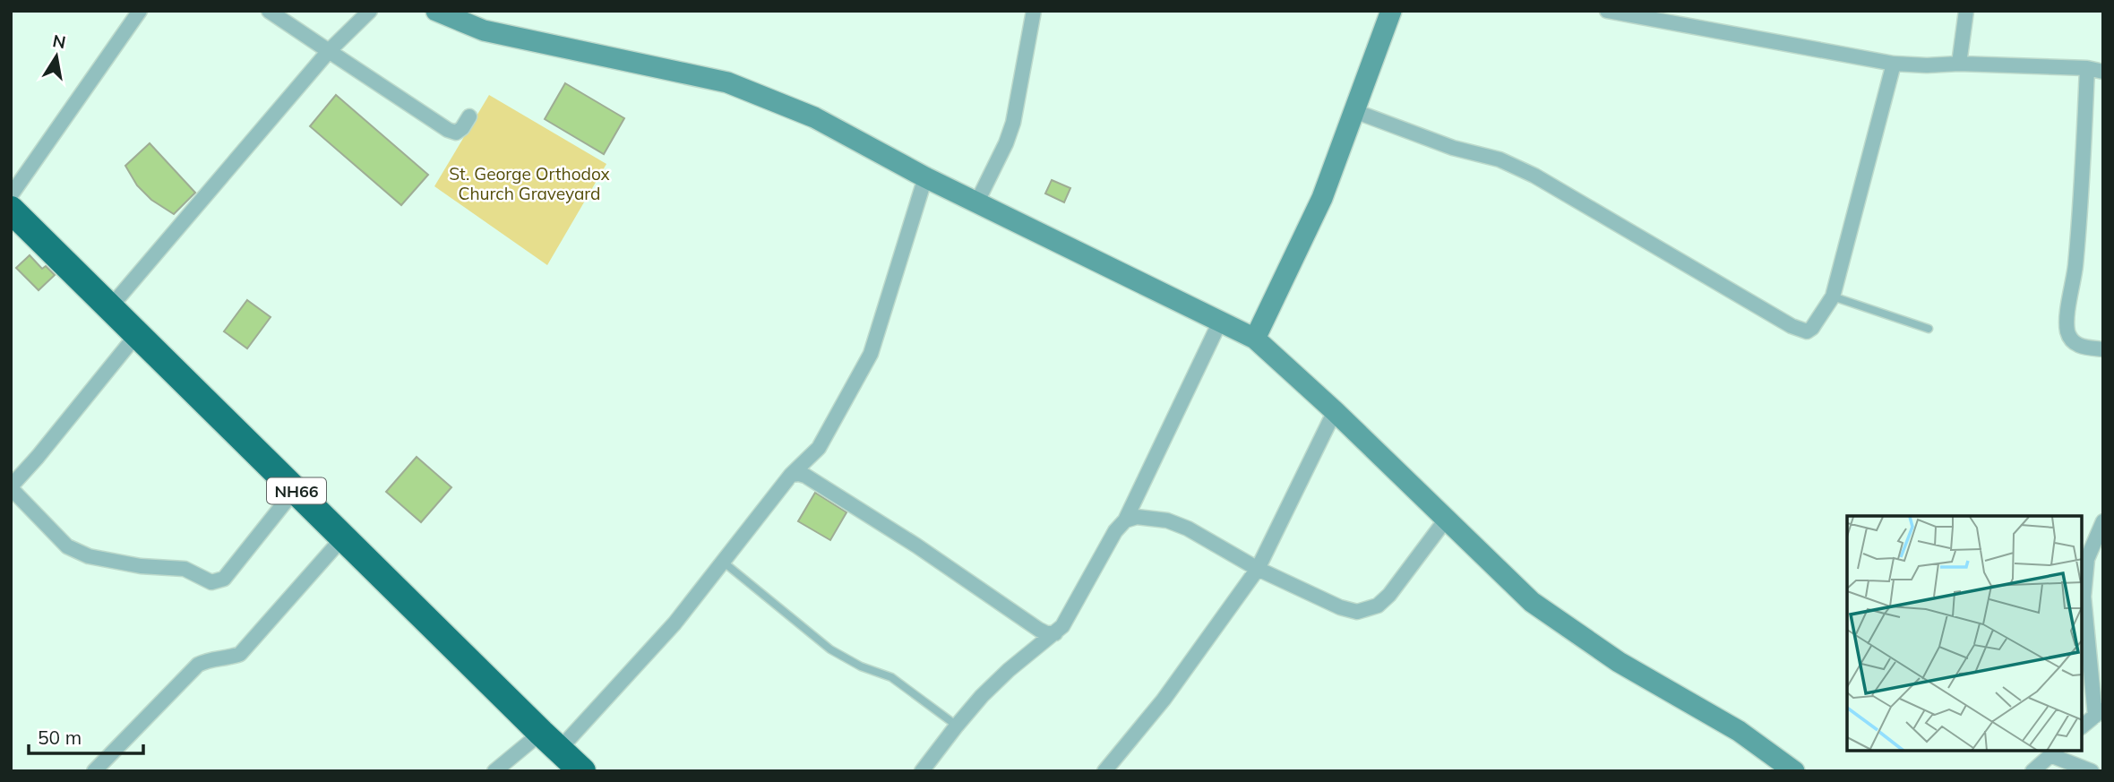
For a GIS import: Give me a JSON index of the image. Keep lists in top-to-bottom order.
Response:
{
  "streets": {
    "highway": ["NH66"]
  },
  "parks": ["St. George Orthodox Church Graveyard"],
  "scale_bar": "50 m",
  "north": "top"
}
